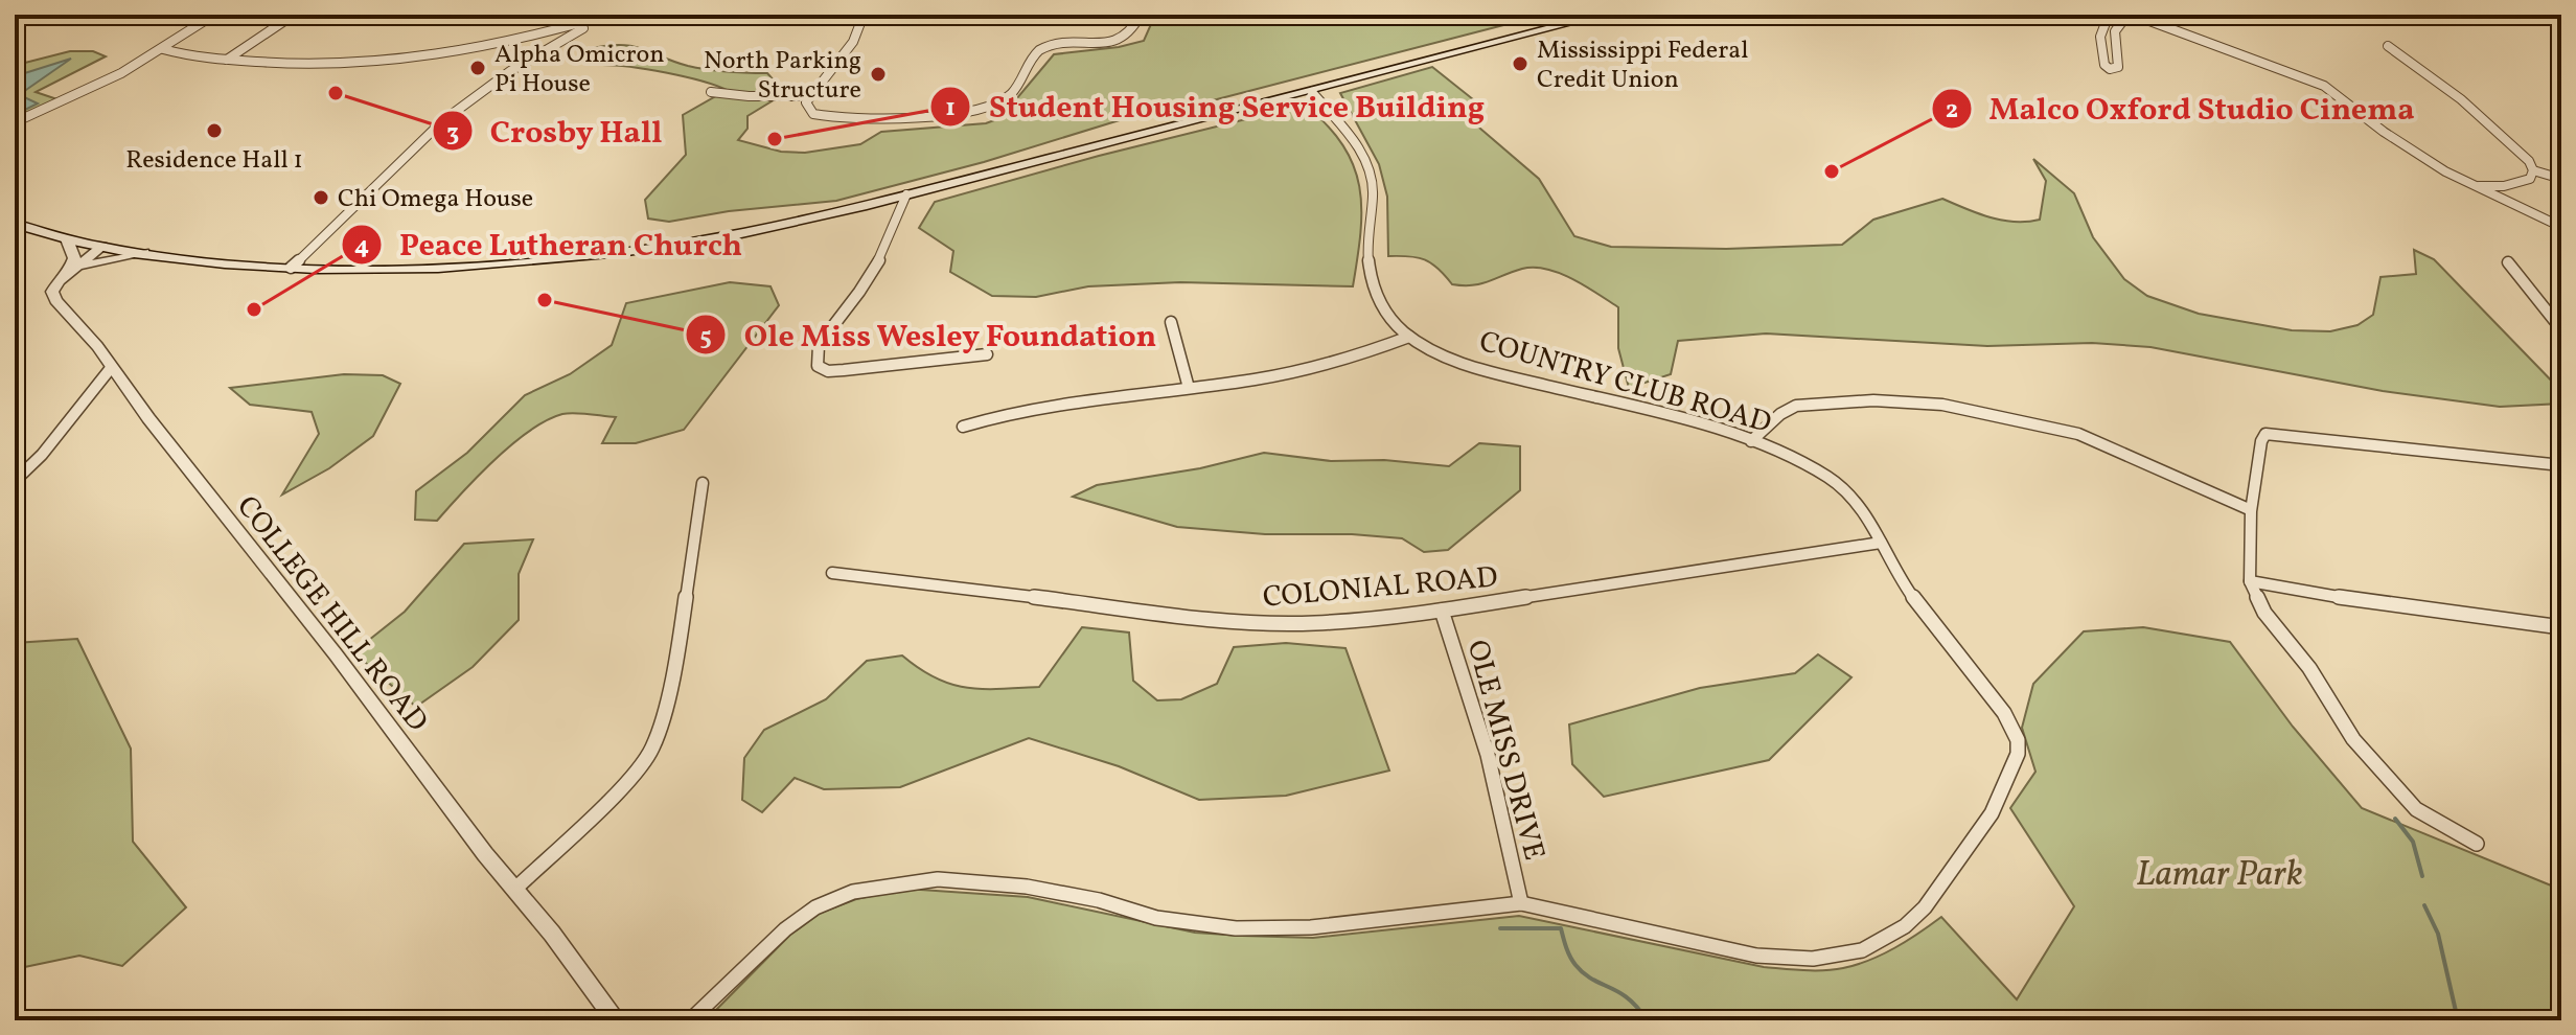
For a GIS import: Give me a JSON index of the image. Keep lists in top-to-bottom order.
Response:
{
  "streets": {
    "street": [
      "COUNTRY CLUB ROAD",
      "COLONIAL ROAD",
      "COLLEGE HILL ROAD",
      "OLE MISS DRIVE"
    ]
  },
  "crossings": [
    ["COUNTRY CLUB ROAD", "COLONIAL ROAD"],
    ["COUNTRY CLUB ROAD", "OLE MISS DRIVE"],
    ["COLONIAL ROAD", "OLE MISS DRIVE"]
  ],
  "parks": ["Lamar Park"],
  "places": [
    "Mississippi Federal Credit Union",
    "Alpha Omicron Pi House",
    "North Parking Structure",
    "Crosby Hall",
    "Residence Hall 1",
    "Student Housing Service Building",
    "Malco Oxford Studio Cinema",
    "Chi Omega House",
    "Ole Miss Wesley Foundation",
    "Peace Lutheran Church"
  ]
}
